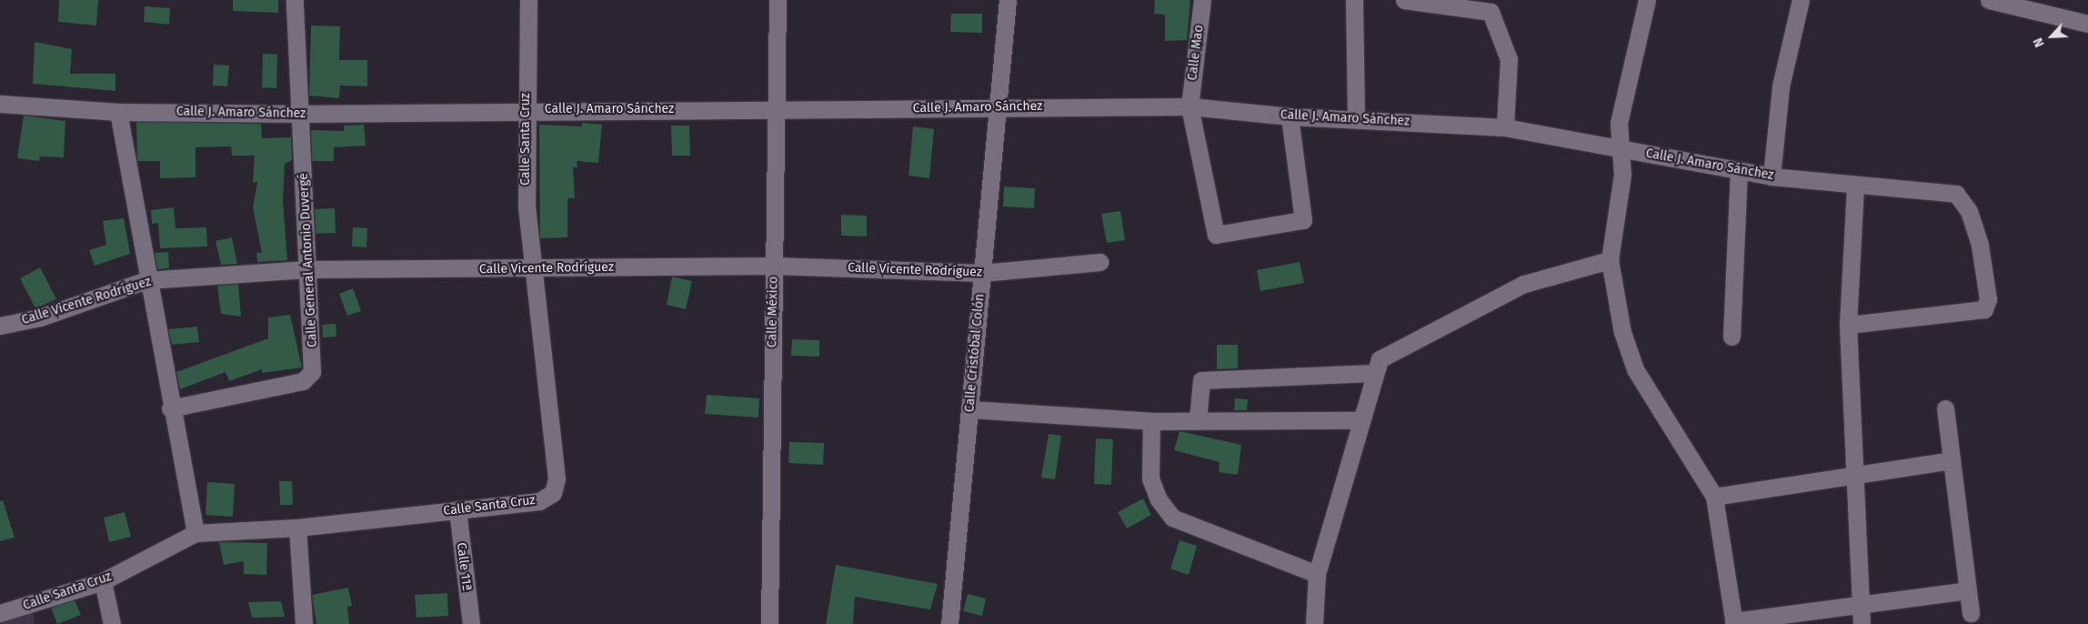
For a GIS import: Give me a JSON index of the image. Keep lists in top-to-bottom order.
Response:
{
  "streets": {
    "street": [
      "Calle Mao",
      "Calle J. Amaro Sánchez",
      "Calle Santa Cruz",
      "Calle General Antonio Duvergé",
      "Calle Vicente Rodríguez",
      "Calle México",
      "Calle Cristóbal Colón",
      "Calle 11ª"
    ]
  },
  "crossings": [
    ["Calle Mao", "Calle J. Amaro Sánchez"],
    ["Calle J. Amaro Sánchez", "Calle Santa Cruz"],
    ["Calle J. Amaro Sánchez", "Calle General Antonio Duvergé"],
    ["Calle J. Amaro Sánchez", "Calle México"],
    ["Calle J. Amaro Sánchez", "Calle Cristóbal Colón"],
    ["Calle Santa Cruz", "Calle Vicente Rodríguez"],
    ["Calle Santa Cruz", "Calle 11ª"],
    ["Calle General Antonio Duvergé", "Calle Vicente Rodríguez"],
    ["Calle Vicente Rodríguez", "Calle México"],
    ["Calle Vicente Rodríguez", "Calle Cristóbal Colón"]
  ],
  "north": "bottom left"
}
